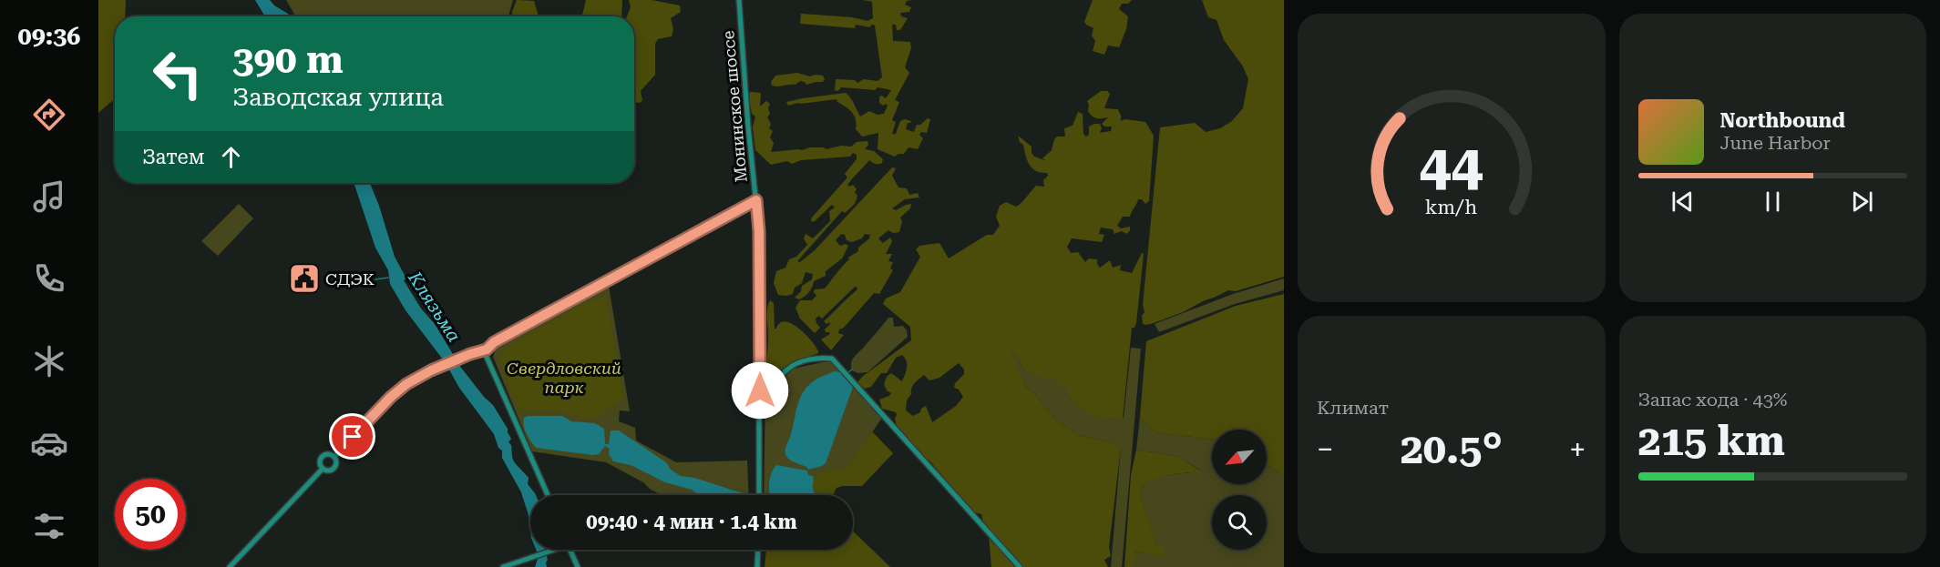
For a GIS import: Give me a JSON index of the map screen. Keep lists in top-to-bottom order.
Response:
{
  "streets": {
    "street": ["Монинское шоссе"]
  },
  "water": ["Клязьма"],
  "parks": ["Свердловский парк"],
  "places": {
    "public building": ["СДЭК"]
  },
  "north": "bottom left",
  "page": {
    "tabs": "09:36",
    "turn": ["390 m", "Заводская улица"],
    "song": ["Northbound", "June Harbor"],
    "then": "Затем",
    "tile": [
      "Климат",
      ["Запас хода · 43%", "215 km"]
    ],
    "heat": ["−", "20.5°", "+"],
    "limit": "50",
    "trip": "09:40 · 4 мин · 1.4 km",
    "gauge": ["44", "km/h"]
  }
}
